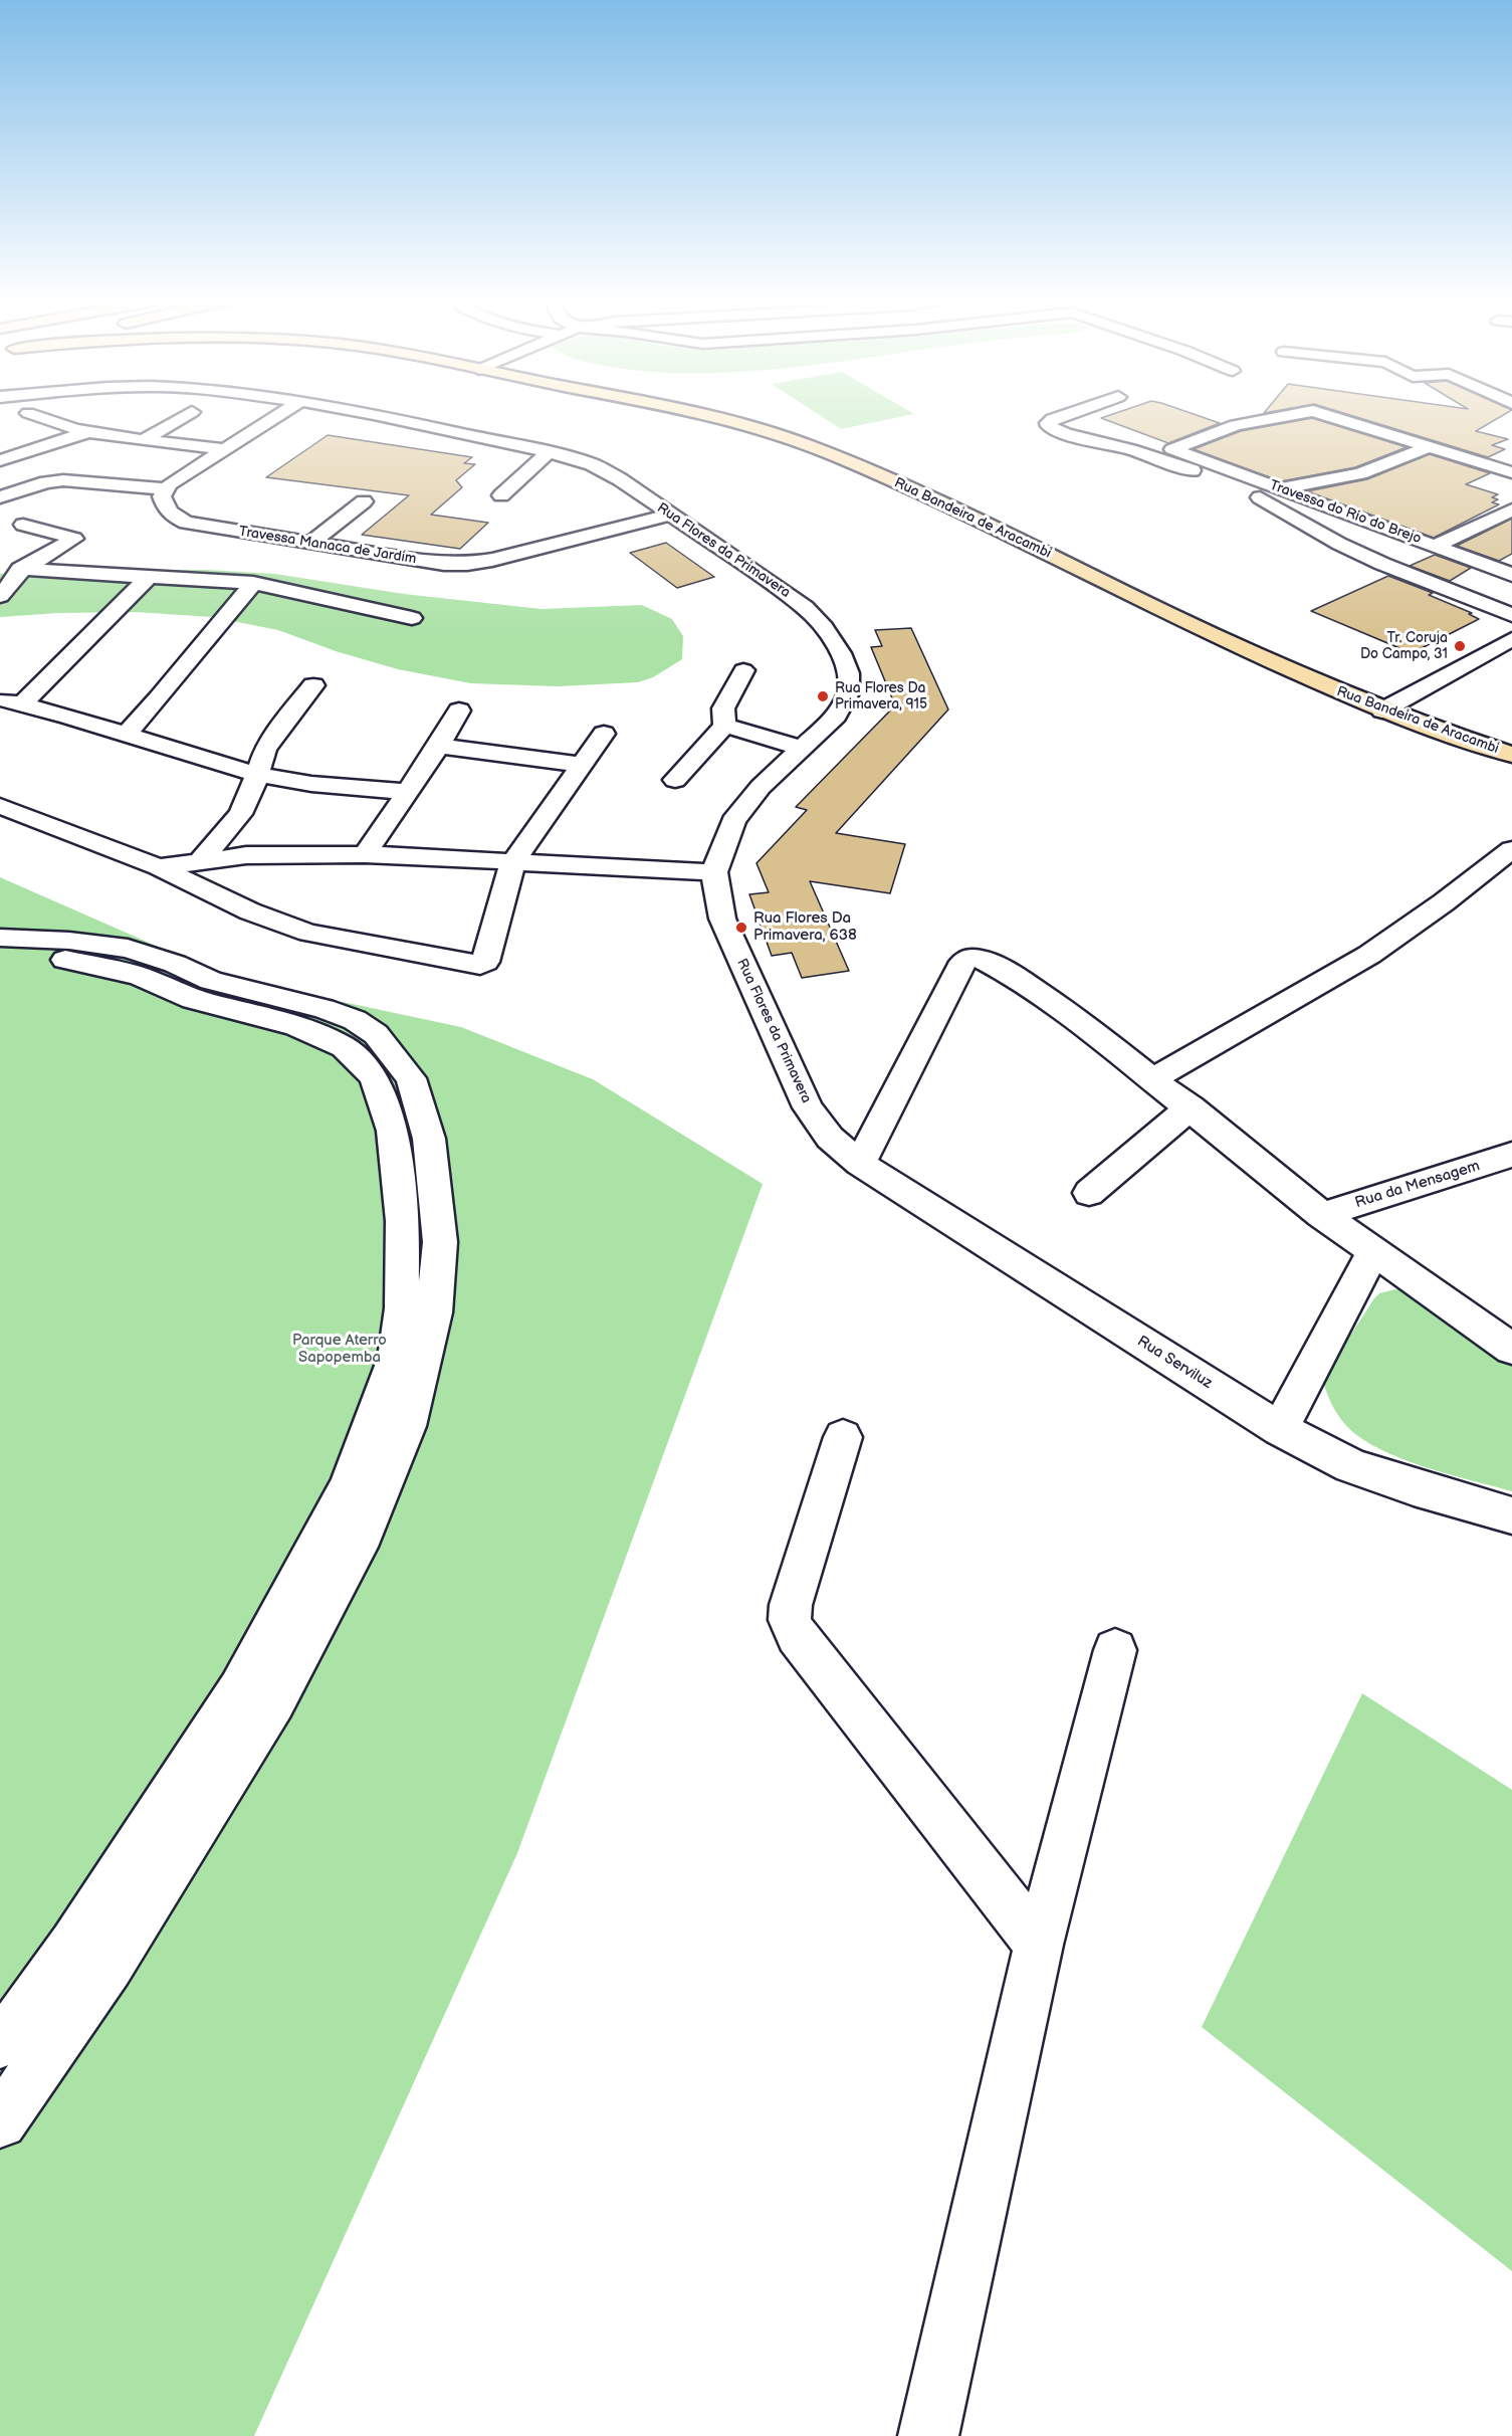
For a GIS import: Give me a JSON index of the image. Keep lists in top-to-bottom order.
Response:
{
  "streets": {
    "main road": ["Rua Bandeira de Aracambi"],
    "street": [
      "Travessa do Rio do Brejo",
      "Travessa Manaca de Jardim",
      "Rua Flores da Primavera",
      "Rua da Mensagem",
      "Rua Serviluz"
    ]
  },
  "crossings": [
    ["Travessa Manaca de Jardim", "Rua Flores da Primavera"],
    ["Rua Flores da Primavera", "Rua Serviluz"]
  ],
  "parks": ["Parque Aterro Sapopemba"],
  "places": ["Tr. Coruja Do Campo, 31", "Rua Flores Da Primavera, 915", "Rua Flores Da Primavera, 638"]
}
